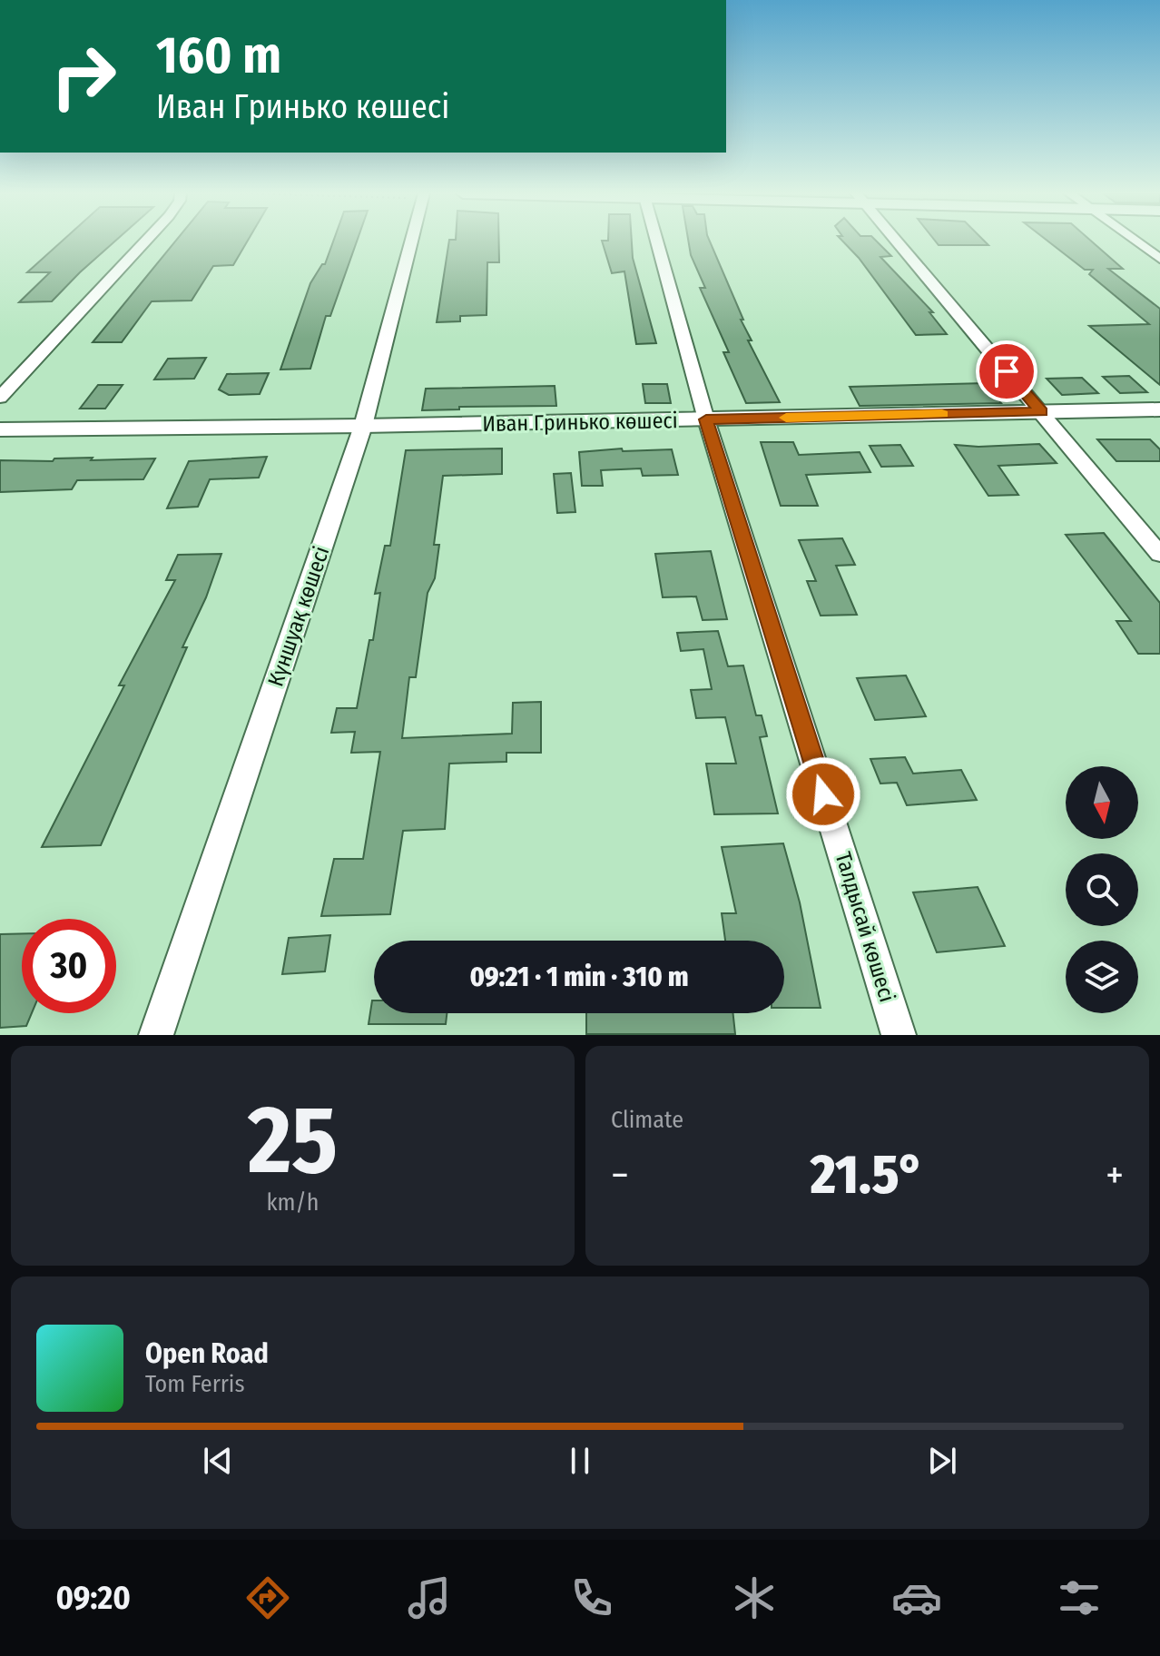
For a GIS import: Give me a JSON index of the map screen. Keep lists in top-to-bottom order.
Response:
{
  "streets": {
    "street": ["Иван Гринько көшесі", "Күншуақ көшесі", "Талдысай көшесі"]
  },
  "crossings": [
    ["Иван Гринько көшесі", "Күншуақ көшесі"],
    ["Иван Гринько көшесі", "Талдысай көшесі"]
  ],
  "north": "bottom",
  "page": {
    "turn": ["160 m", "Иван Гринько көшесі"],
    "limit": "30",
    "trip": "09:21 · 1 min · 310 m",
    "tile": [
      ["25", "km/h"],
      "Climate"
    ],
    "heat": ["−", "21.5°", "+"],
    "song": ["Open Road", "Tom Ferris"],
    "tabs": "09:20"
  }
}
